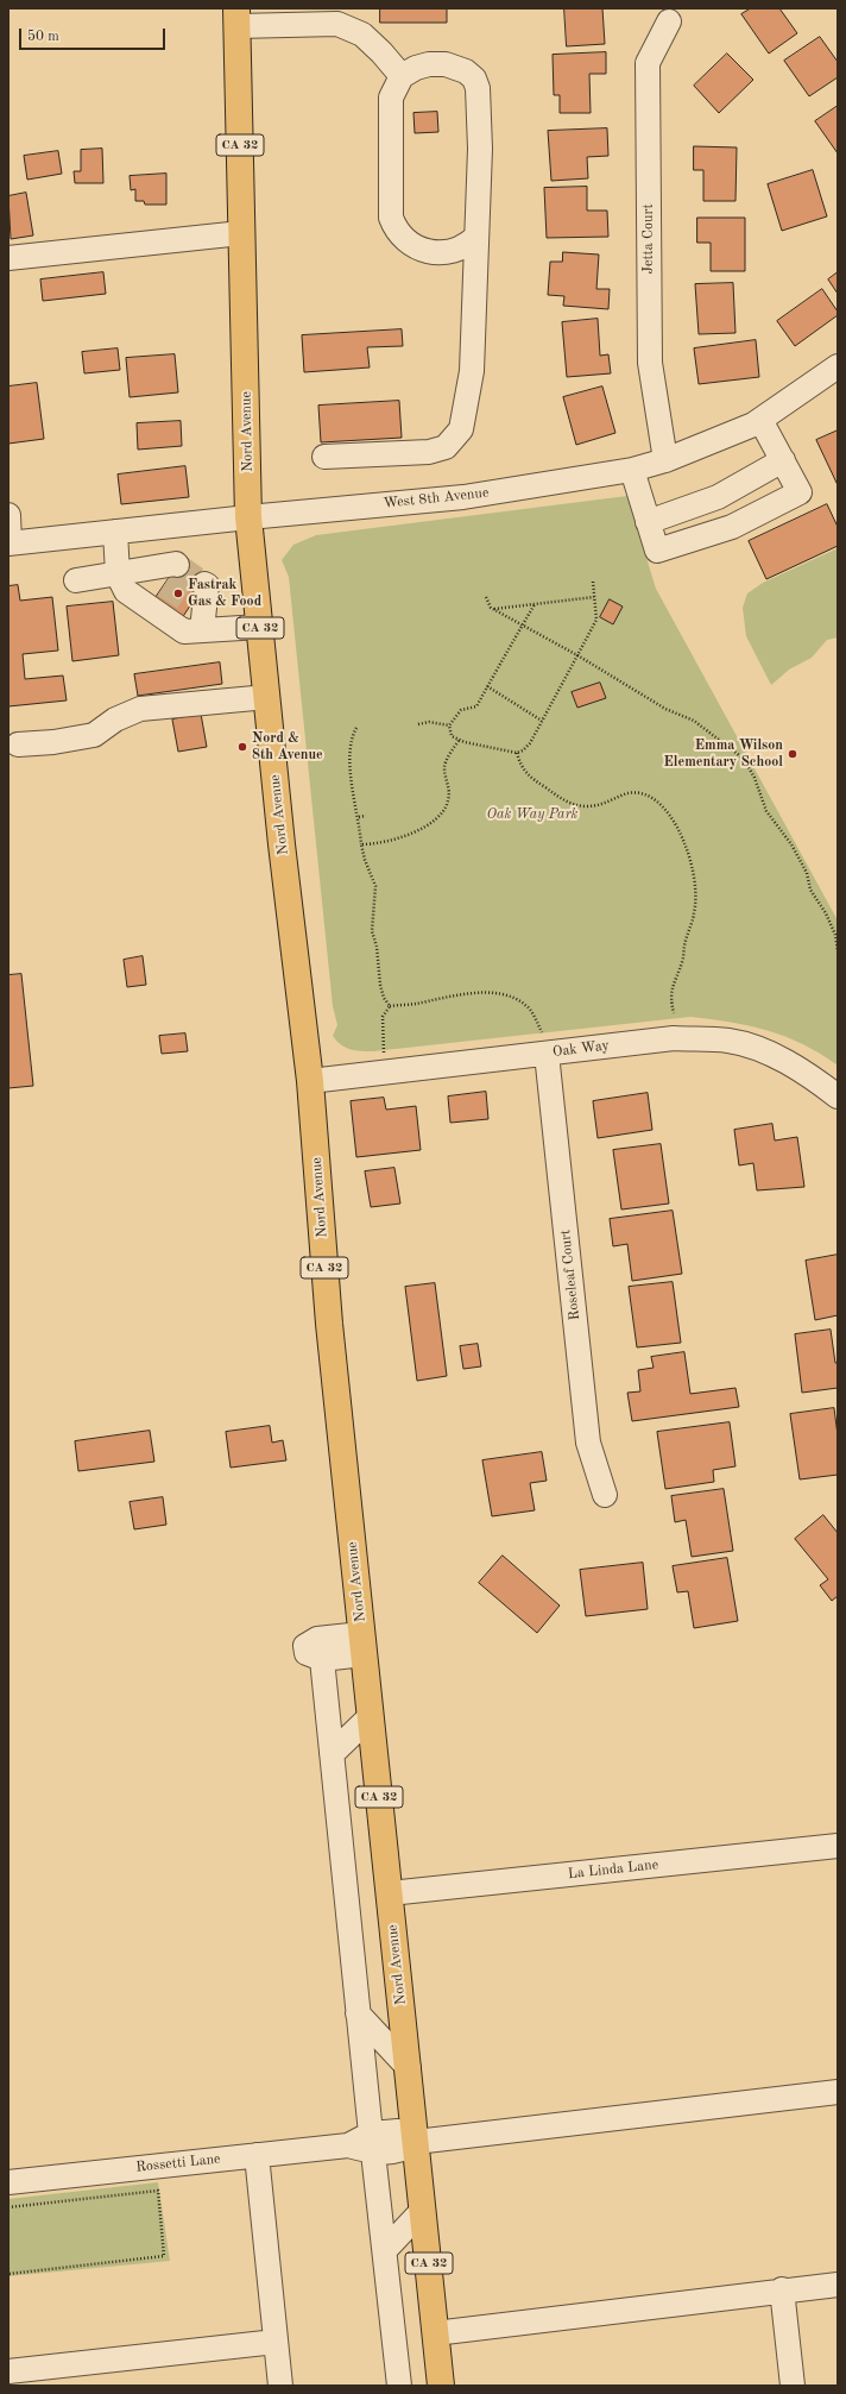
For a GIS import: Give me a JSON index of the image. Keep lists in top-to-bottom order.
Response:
{
  "streets": {
    "main road": ["CA 32", "Nord Avenue"],
    "street": [
      "Jetta Court",
      "West 8th Avenue",
      "Oak Way",
      "Roseleaf Court",
      "La Linda Lane",
      "Rossetti Lane"
    ]
  },
  "crossings": [
    ["Jetta Court", "West 8th Avenue"],
    ["Nord Avenue", "West 8th Avenue"],
    ["Nord Avenue", "Oak Way"],
    ["Nord Avenue", "La Linda Lane"],
    ["Nord Avenue", "Rossetti Lane"],
    ["Oak Way", "Roseleaf Court"]
  ],
  "parks": ["Oak Way Park"],
  "places": ["Fastrak Gas & Food", "Nord & 8th Avenue", "Emma Wilson Elementary School"],
  "scale_bar": "50 m"
}
